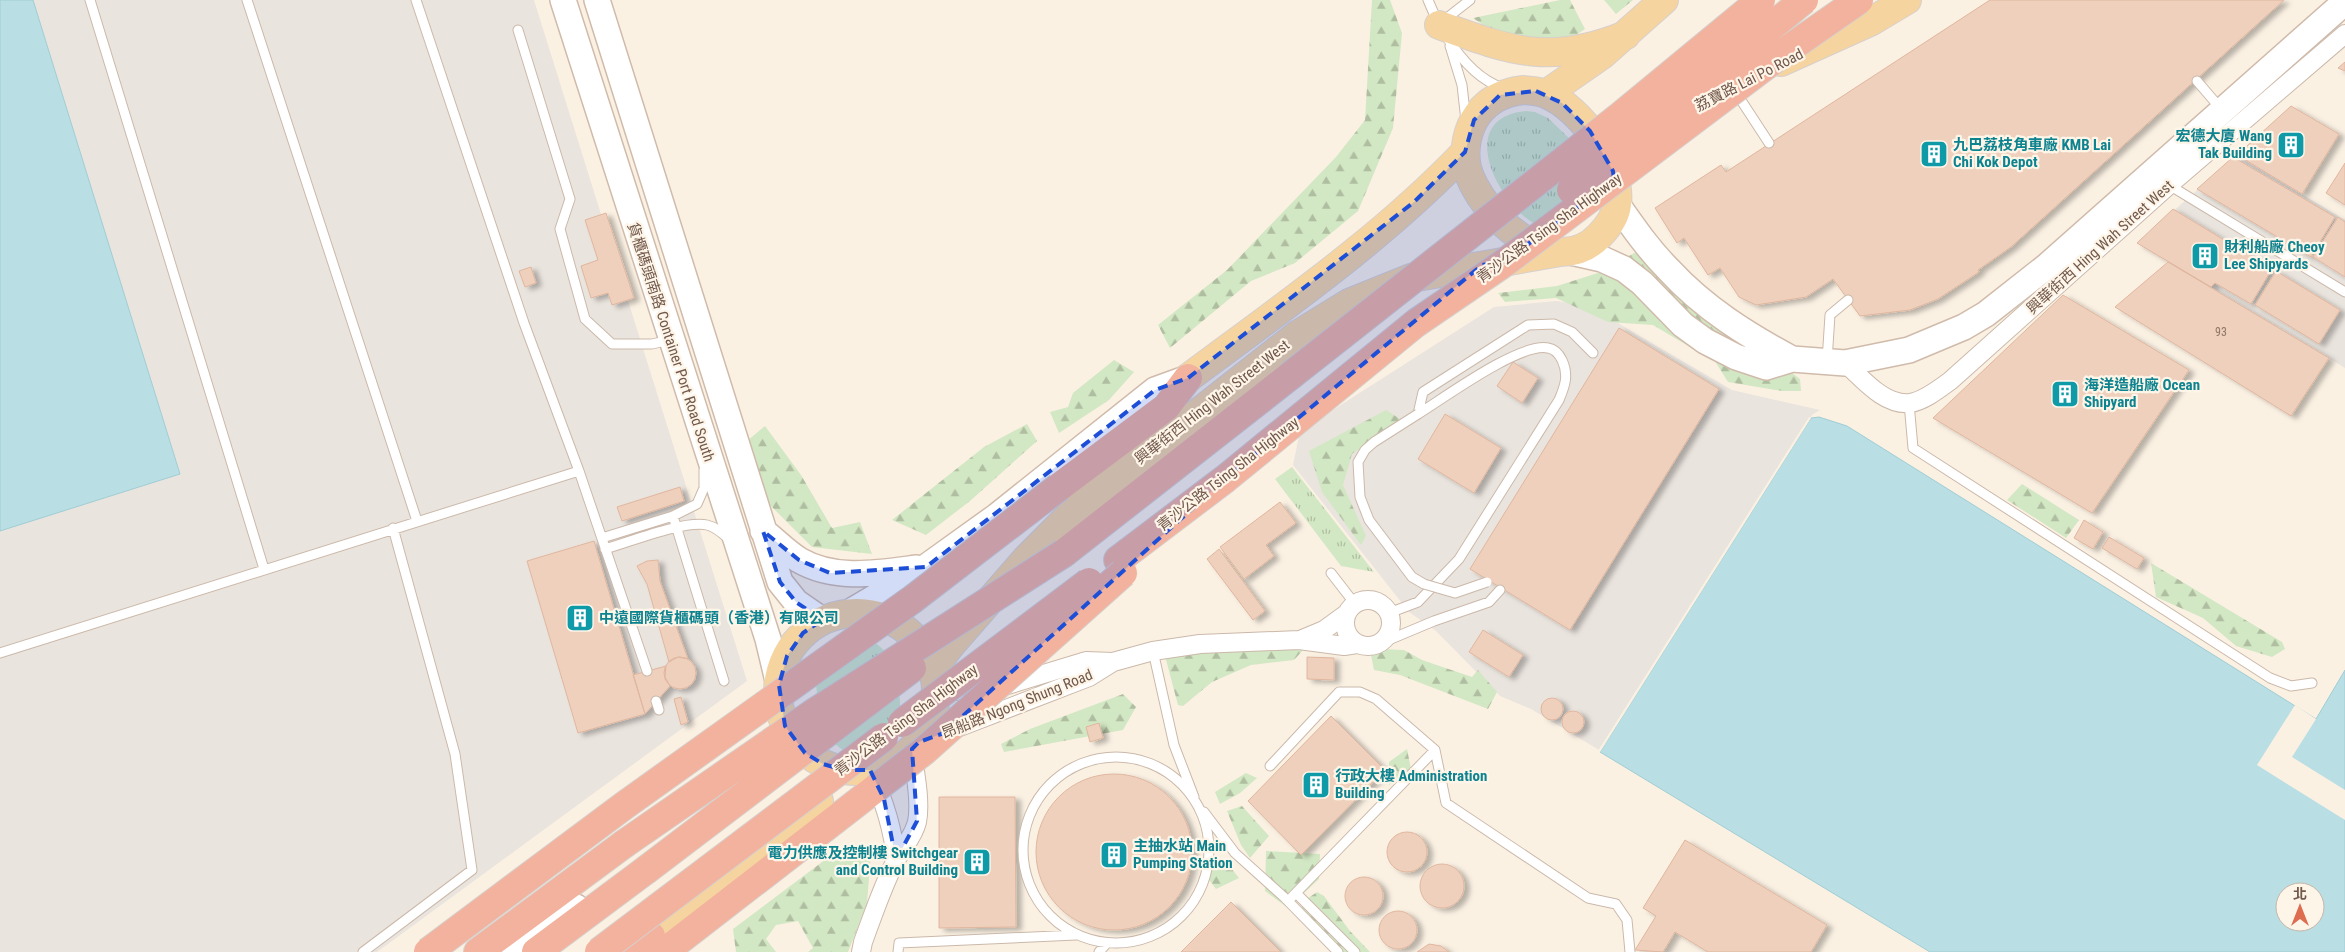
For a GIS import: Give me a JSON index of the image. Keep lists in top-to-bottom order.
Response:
{
  "streets": {
    "highway": ["青沙公路 Tsing Sha Highway"],
    "main road": ["荔寶路 Lai Po Road", "興華街西 Hing Wah Street West"],
    "street": ["貨櫃碼頭南路 Container Port Road South", "昂船路 Ngong Shung Road"]
  },
  "crossings": [
    ["荔寶路 Lai Po Road", "興華街西 Hing Wah Street West"],
    ["興華街西 Hing Wah Street West", "貨櫃碼頭南路 Container Port Road South"],
    ["興華街西 Hing Wah Street West", "昂船路 Ngong Shung Road"],
    ["貨櫃碼頭南路 Container Port Road South", "昂船路 Ngong Shung Road"]
  ],
  "places": {
    "building": [
      "宏德大廈 Wang Tak Building",
      "九巴荔枝角車廠 KMB Lai Chi Kok Depot",
      "財利船廠 Cheoy Lee Shipyards",
      "海洋造船廠 Ocean Shipyard",
      "中遠國際貨櫃碼頭（香港）有限公司",
      "行政大樓 Administration Building",
      "主抽水站 Main Pumping Station",
      "電力供應及控制樓 Switchgear and Control Building"
    ]
  },
  "house_numbers": ["93"],
  "north": "top"
}
